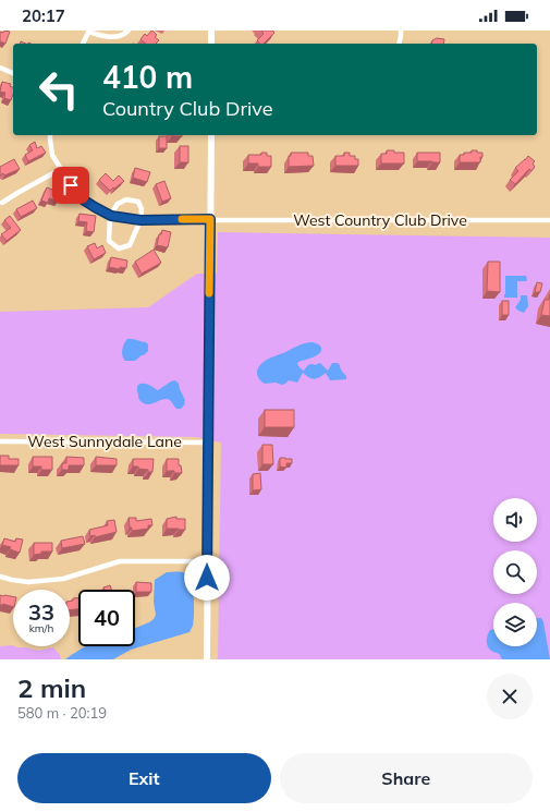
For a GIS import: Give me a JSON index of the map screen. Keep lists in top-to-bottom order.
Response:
{
  "streets": {
    "street": ["West Country Club Drive", "West Sunnydale Lane"]
  },
  "page": {
    "status": "20:17",
    "turn": ["410 m", "Country Club Drive"],
    "speed": "33 km/h",
    "limit": "40",
    "heading": ["2 min", "580 m · 20:19"],
    "buttons": ["Exit", "Share"]
  }
}
